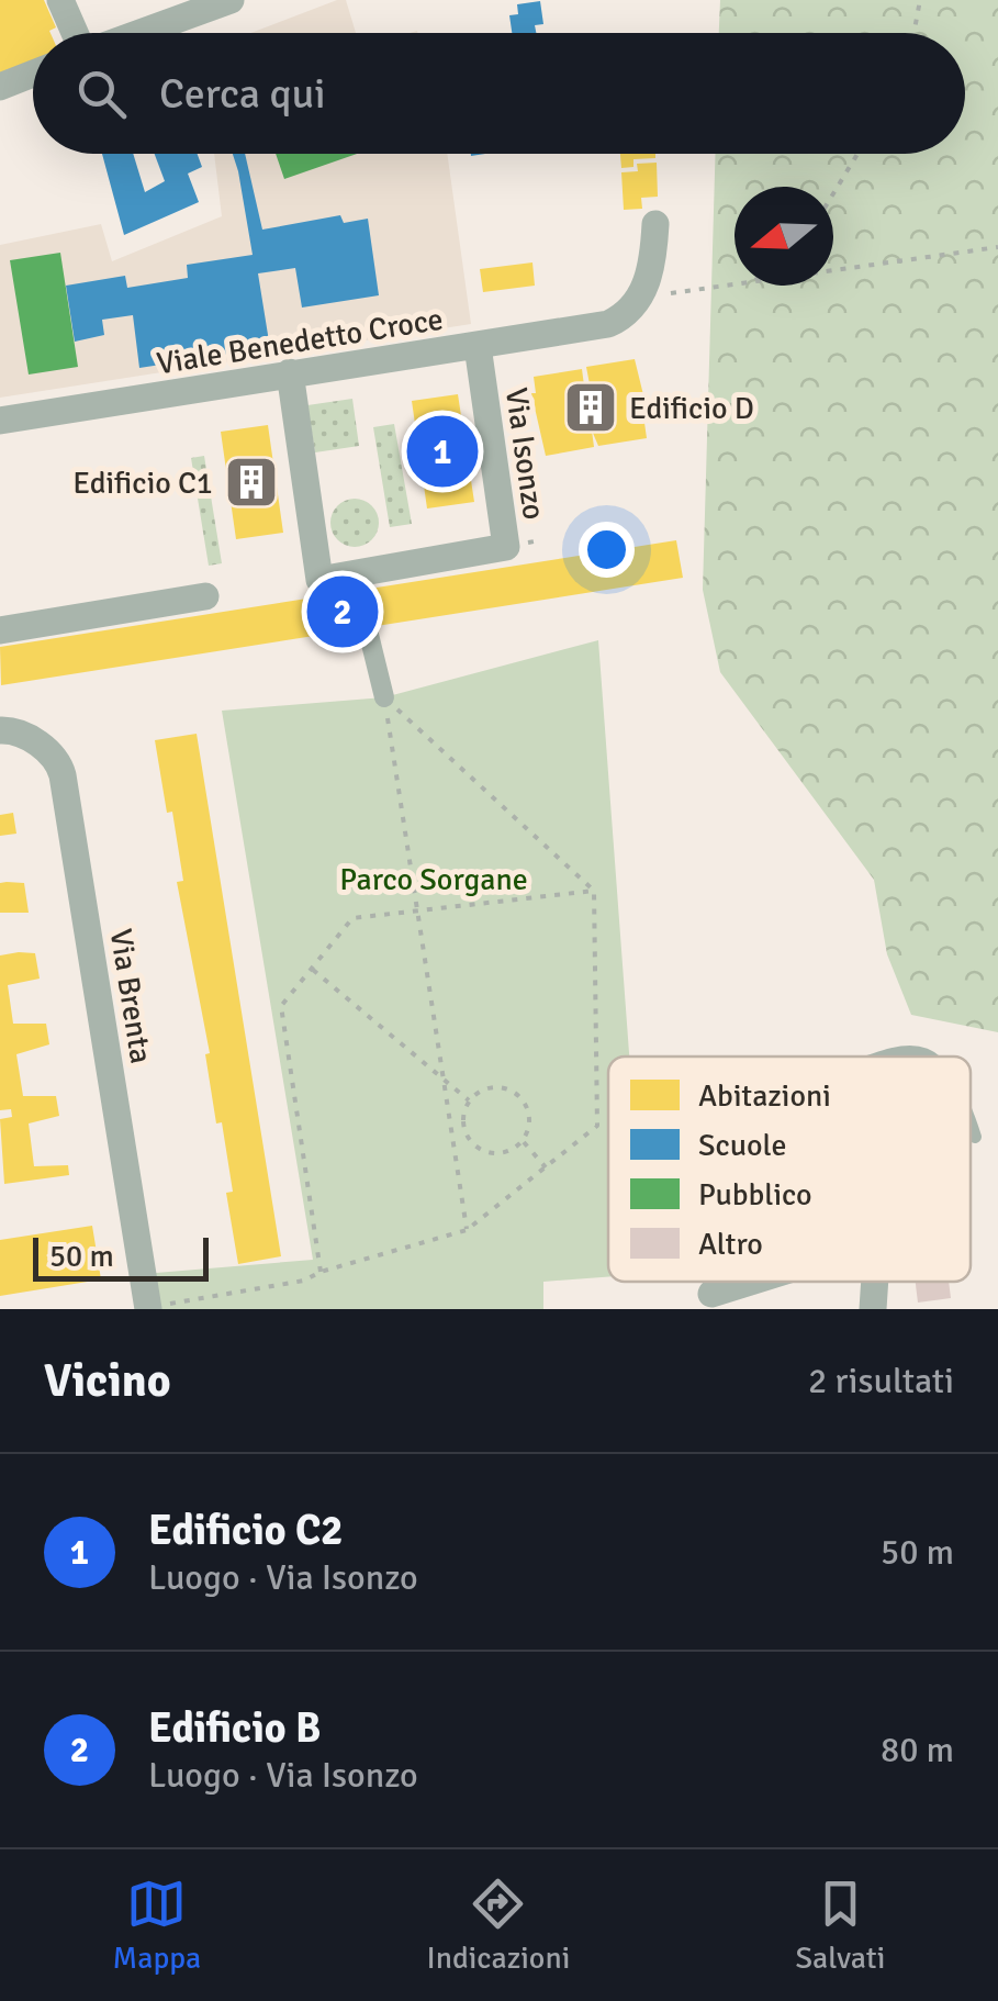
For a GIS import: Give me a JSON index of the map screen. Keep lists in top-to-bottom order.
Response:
{
  "streets": {
    "street": ["Viale Benedetto Croce", "Via Isonzo", "Via Brenta"]
  },
  "crossings": [
    ["Viale Benedetto Croce", "Via Isonzo"]
  ],
  "parks": ["Parco Sorgane"],
  "places": {
    "building": ["Edificio D", "Edificio C1"]
  },
  "legend": [
    "Abitazioni",
    "Scuole",
    "Pubblico",
    "Altro"
  ],
  "scale_bar": "50 m",
  "north": "left",
  "page": {
    "search": "Cerca qui",
    "pins": ["1", "2"],
    "scale": "50 m",
    "heading": ["Vicino", "2 risultati"],
    "list": [
      {
        "mark": "1",
        "name": "Edificio C2",
        "note": "Luogo · Via Isonzo",
        "value": "50 m"
      },
      {
        "mark": "2",
        "name": "Edificio B",
        "note": "Luogo · Via Isonzo",
        "value": "80 m"
      }
    ],
    "nav": ["Mappa", "Indicazioni", "Salvati"]
  }
}
